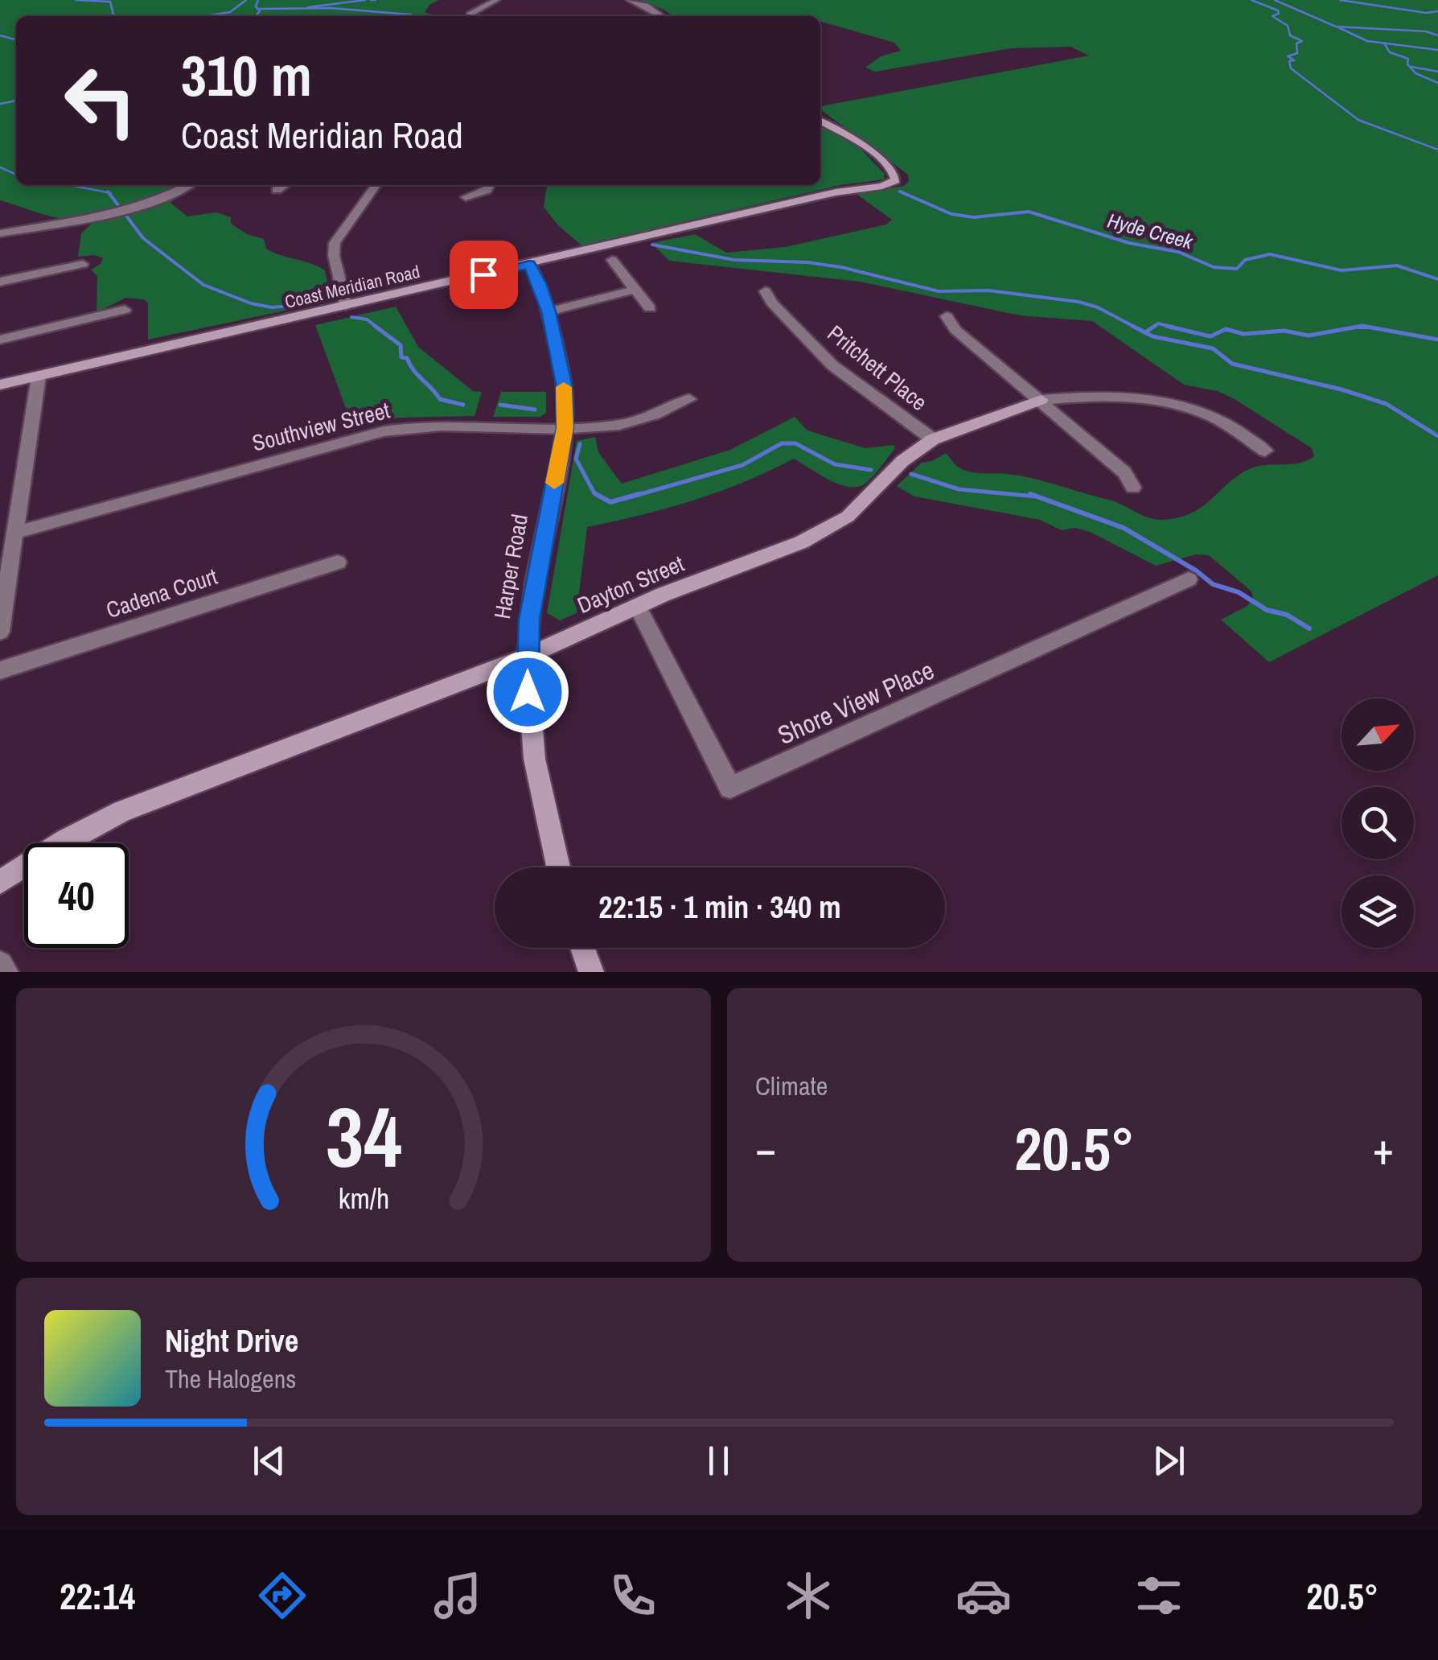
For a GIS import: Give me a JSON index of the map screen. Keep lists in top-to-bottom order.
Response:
{
  "streets": {
    "street": [
      "Coast Meridian Road",
      "Pritchett Place",
      "Southview Street",
      "Harper Road",
      "Dayton Street",
      "Cadena Court",
      "Shore View Place"
    ]
  },
  "crossings": [
    ["Coast Meridian Road", "Harper Road"],
    ["Pritchett Place", "Dayton Street"],
    ["Southview Street", "Harper Road"],
    ["Harper Road", "Dayton Street"],
    ["Dayton Street", "Shore View Place"]
  ],
  "water": ["Hyde Creek"],
  "north": "top right",
  "page": {
    "turn": ["310 m", "Coast Meridian Road"],
    "limit": "40",
    "trip": "22:15 · 1 min · 340 m",
    "tile": "Climate",
    "heat": ["−", "20.5°", "+"],
    "song": ["Night Drive", "The Halogens"],
    "tabs": ["22:14", "20.5°"],
    "gauge": ["34", "km/h"]
  }
}
